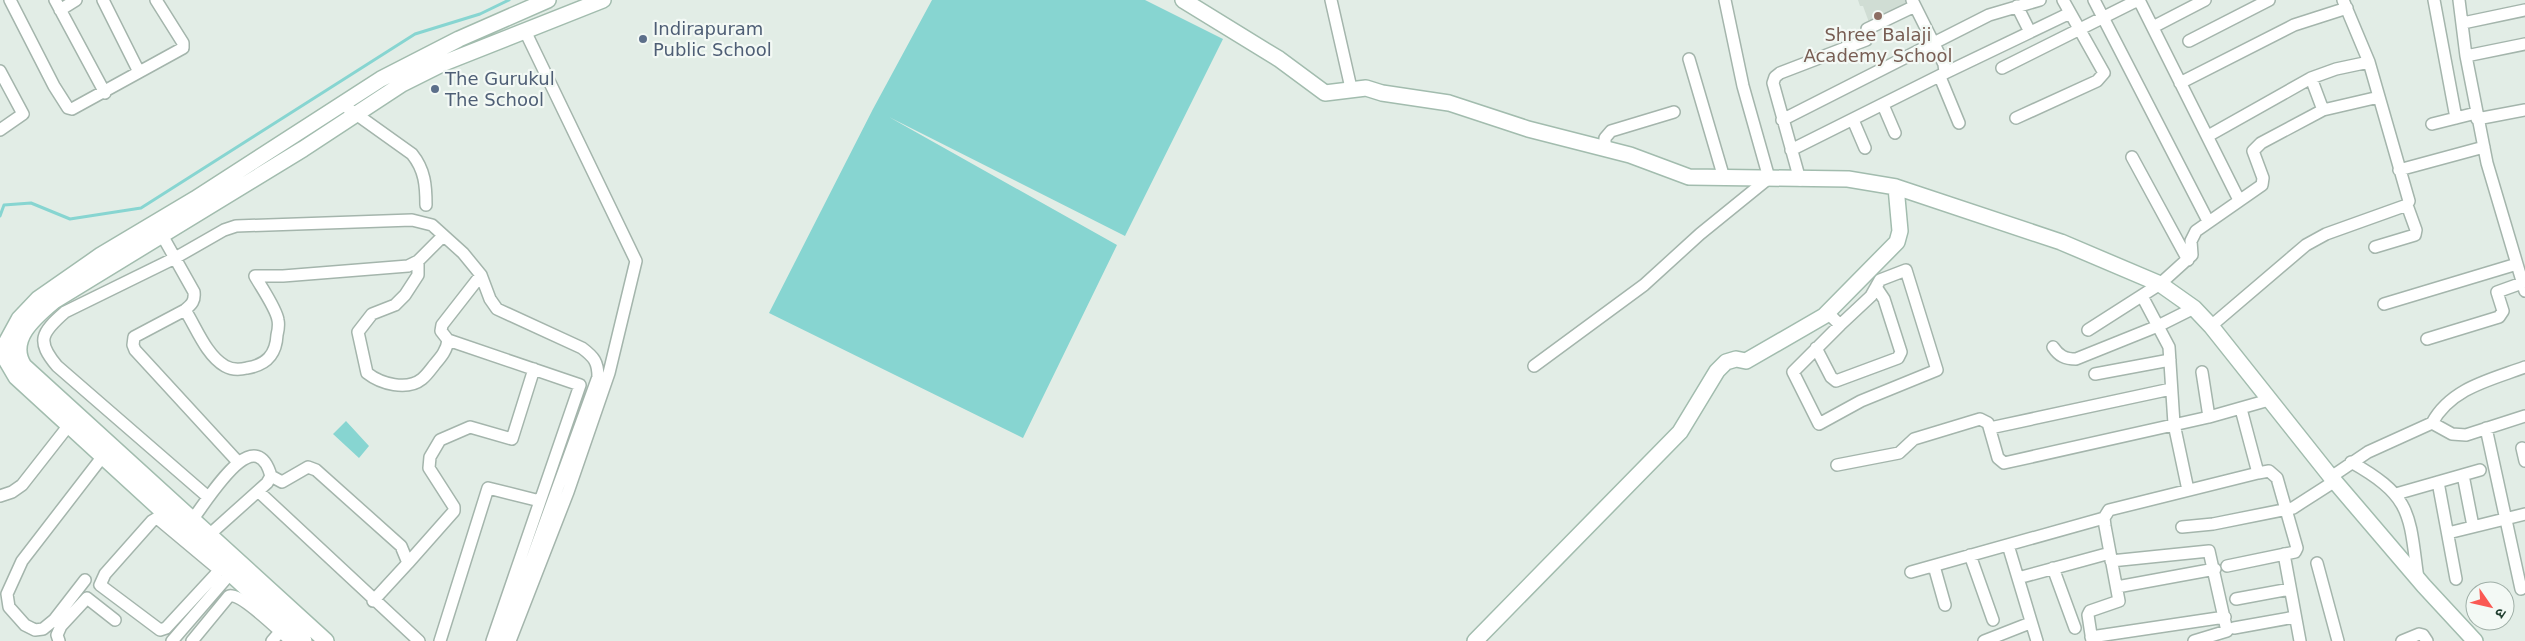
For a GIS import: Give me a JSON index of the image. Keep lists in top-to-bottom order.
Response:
{
  "places": ["Shree Balaji Academy School", "Indirapuram Public School", "The Gurukul The School"],
  "north": "bottom right"
}
